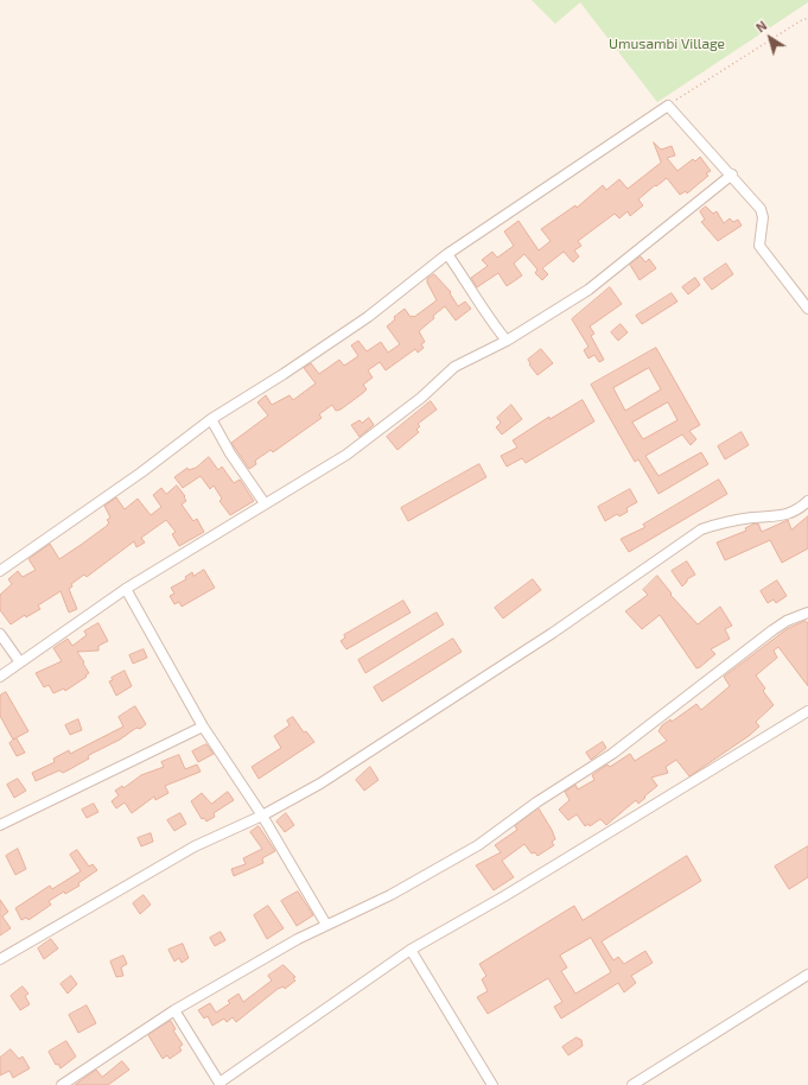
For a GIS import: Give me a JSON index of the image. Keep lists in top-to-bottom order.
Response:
{
  "parks": ["Umusambi Village"],
  "north": "top left"
}
